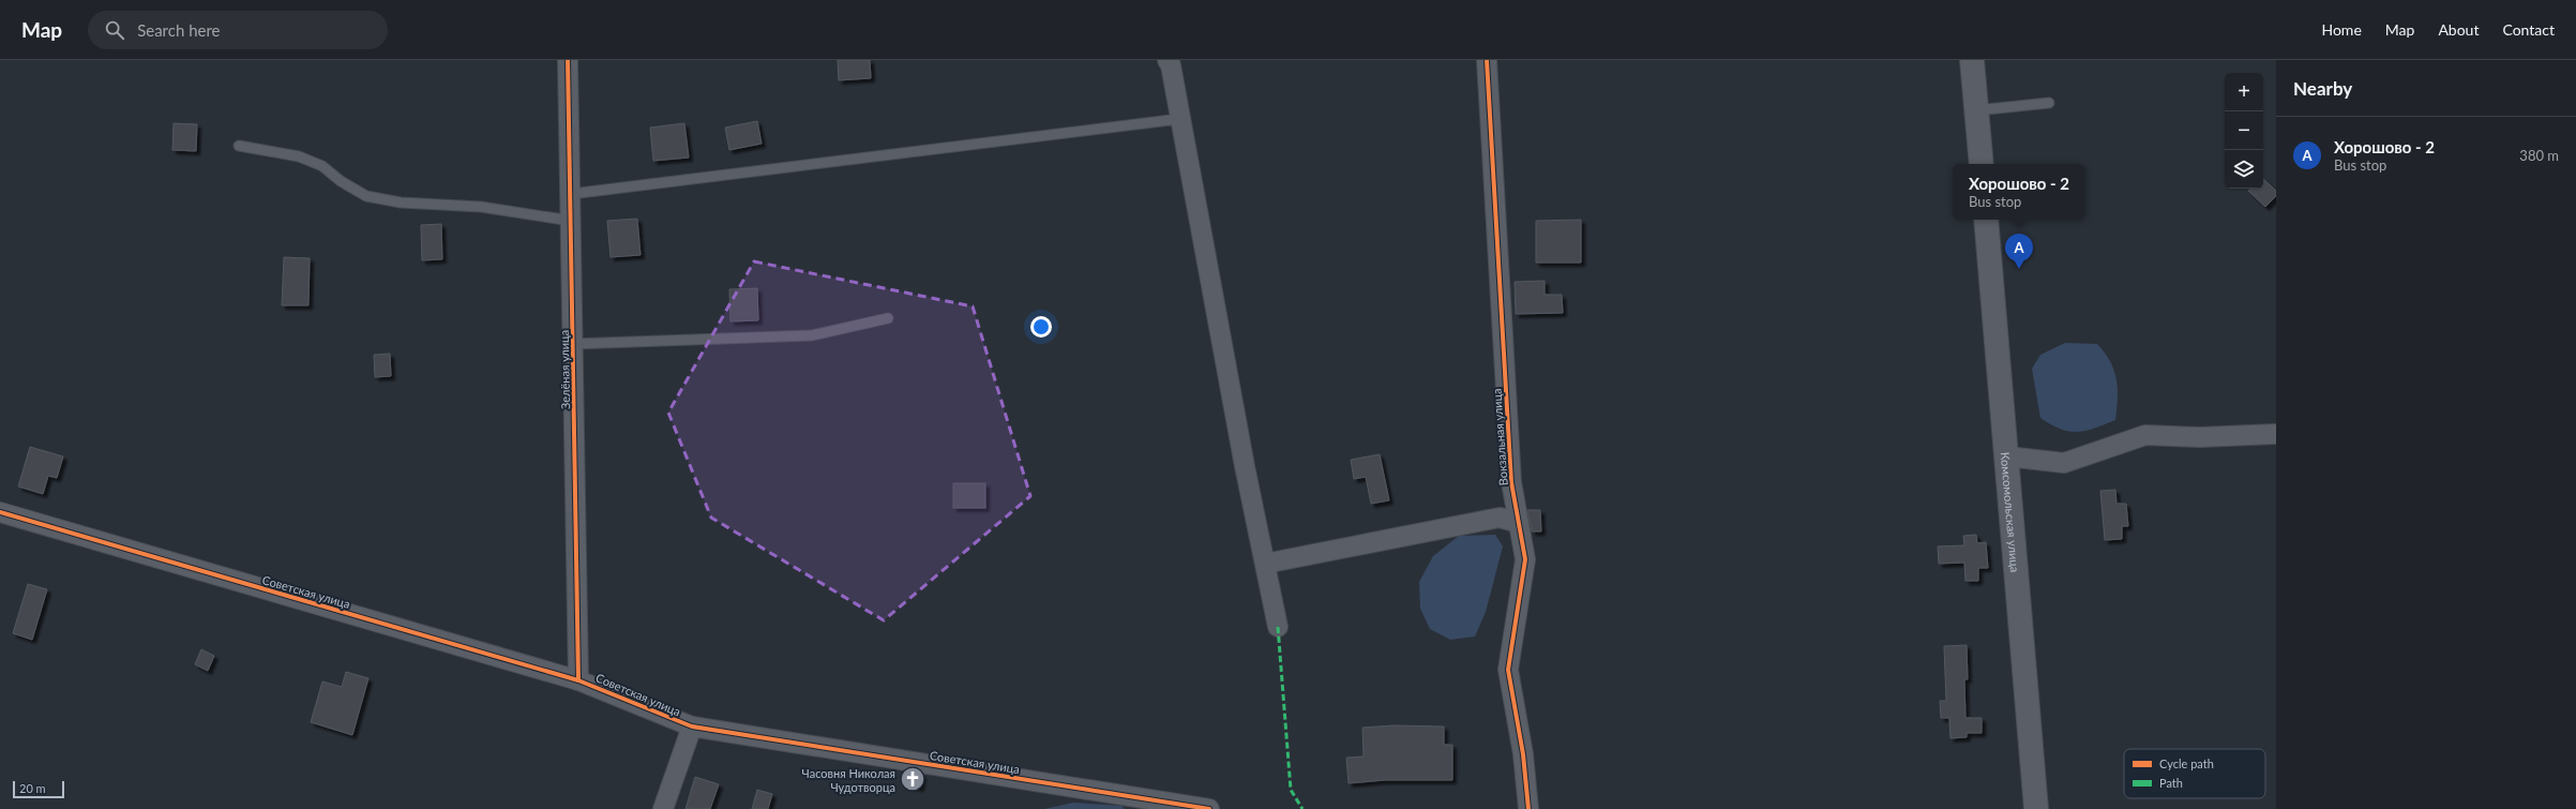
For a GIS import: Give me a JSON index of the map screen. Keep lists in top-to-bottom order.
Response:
{
  "streets": {
    "street": [
      "Зелёная улица",
      "Вокзальная улица",
      "Комсомольская улица",
      "Советская улица"
    ]
  },
  "crossings": [
    ["Зелёная улица", "Советская улица"]
  ],
  "places": {
    "church": ["Часовня Николая Чудотворца"]
  },
  "legend": ["Cycle path", "Path"],
  "scale_bar": "20 m",
  "page": {
    "header": "Map",
    "search": "Search here",
    "nav": [
      "Home",
      "Map",
      "About",
      "Contact"
    ],
    "heading": "Nearby",
    "map_buttons": ["+", "−"],
    "list": [
      {
        "mark": "A",
        "name": "Хорошово - 2",
        "note": "Bus stop",
        "value": "380 m"
      }
    ],
    "popup": ["Хорошово - 2", "Bus stop"],
    "pins": "A",
    "scale": "20 m"
  }
}
